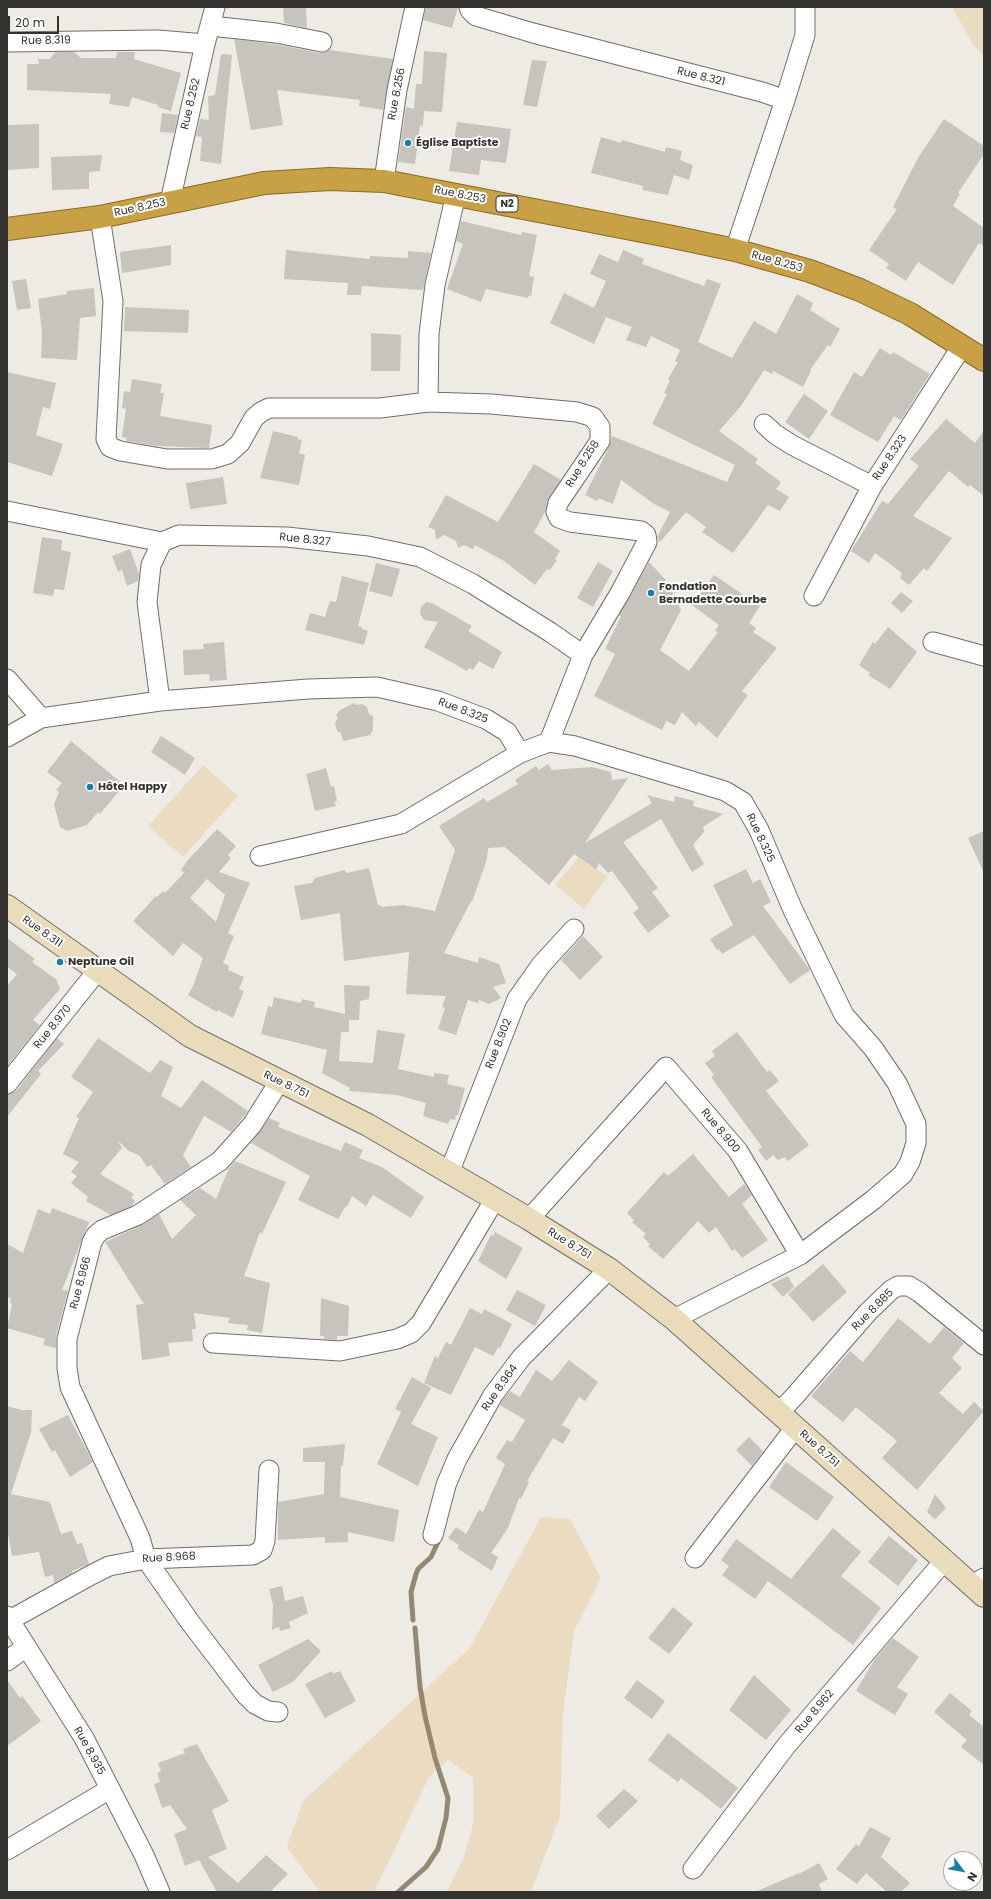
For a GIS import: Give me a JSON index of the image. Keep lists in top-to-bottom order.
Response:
{
  "streets": {
    "highway": ["Rue 8.253", "N2"],
    "main road": ["Rue 8.311", "Rue 8.751"],
    "street": [
      "Rue 8.319",
      "Rue 8.321",
      "Rue 8.256",
      "Rue 8.252",
      "Rue 8.323",
      "Rue 8.258",
      "Rue 8.327",
      "Rue 8.325",
      "Rue 8.970",
      "Rue 8.902",
      "Rue 8.900",
      "Rue 8.966",
      "Rue 8.885",
      "Rue 8.964",
      "Rue 8.968",
      "Rue 8.962",
      "Rue 8.935"
    ]
  },
  "crossings": [
    ["Rue 8.319", "Rue 8.252"],
    ["Rue 8.256", "Rue 8.253"],
    ["Rue 8.252", "Rue 8.253"],
    ["Rue 8.253", "Rue 8.323"],
    ["Rue 8.258", "Rue 8.327"],
    ["Rue 8.258", "Rue 8.325"],
    ["Rue 8.325", "Rue 8.900"],
    ["Rue 8.311", "Rue 8.970"],
    ["Rue 8.311", "Rue 8.751"],
    ["Rue 8.970", "Rue 8.751"],
    ["Rue 8.902", "Rue 8.751"],
    ["Rue 8.751", "Rue 8.900"],
    ["Rue 8.751", "Rue 8.966"],
    ["Rue 8.751", "Rue 8.885"],
    ["Rue 8.751", "Rue 8.964"],
    ["Rue 8.751", "Rue 8.962"],
    ["Rue 8.966", "Rue 8.968"],
    ["Rue 8.968", "Rue 8.935"]
  ],
  "places": [
    "Église Baptiste",
    "Fondation Bernadette Courbe",
    "Hôtel Happy",
    "Neptune Oil"
  ],
  "scale_bar": "20 m",
  "north": "bottom right"
}
